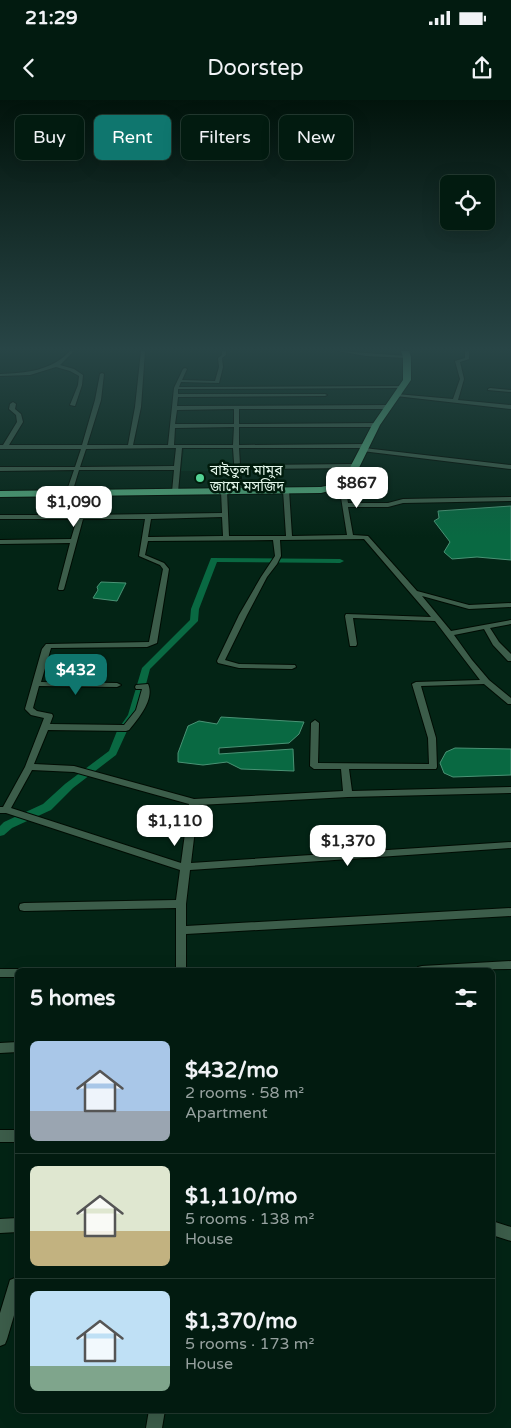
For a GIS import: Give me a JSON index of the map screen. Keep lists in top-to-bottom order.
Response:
{
  "places": ["বাইতুল মামুর জামে মসজিদ"],
  "page": {
    "status": "21:29",
    "header": "Doorstep",
    "chip": [
      "Buy",
      "Rent",
      "Filters",
      "New"
    ],
    "price": [
      "$867",
      "$1,090",
      "$432",
      "$1,110",
      "$1,370"
    ],
    "heading": "5 homes",
    "list": [
      {
        "name": "$432/mo",
        "note": "2 rooms · 58 m² · Apartment"
      },
      {
        "name": "$1,110/mo",
        "note": "5 rooms · 138 m² · House"
      },
      {
        "name": "$1,370/mo",
        "note": "5 rooms · 173 m² · House"
      }
    ]
  }
}
